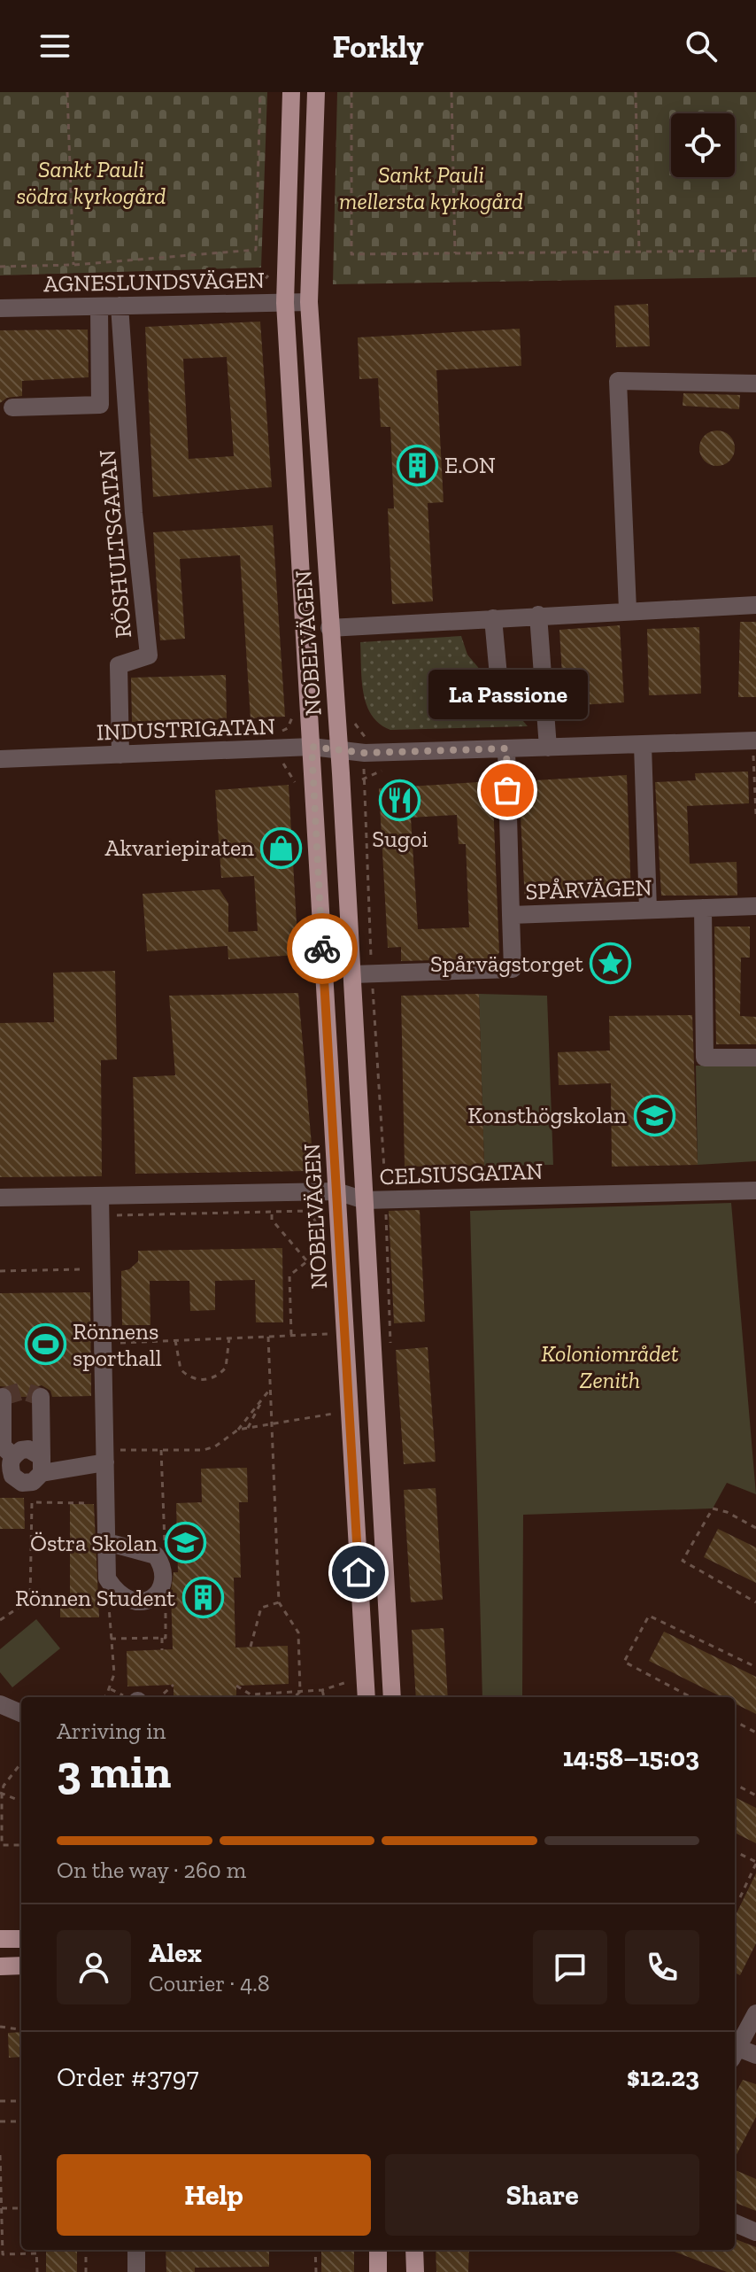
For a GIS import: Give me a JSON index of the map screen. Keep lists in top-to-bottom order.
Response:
{
  "streets": {
    "main road": ["NOBELVÄGEN"],
    "street": [
      "AGNESLUNDSVÄGEN",
      "RÖSHULTSGATAN",
      "INDUSTRIGATAN",
      "SPÅRVÄGEN",
      "CELSIUSGATAN"
    ]
  },
  "crossings": [
    ["AGNESLUNDSVÄGEN", "RÖSHULTSGATAN"],
    ["AGNESLUNDSVÄGEN", "NOBELVÄGEN"],
    ["RÖSHULTSGATAN", "INDUSTRIGATAN"],
    ["NOBELVÄGEN", "INDUSTRIGATAN"],
    ["NOBELVÄGEN", "SPÅRVÄGEN"],
    ["NOBELVÄGEN", "CELSIUSGATAN"]
  ],
  "parks": ["Sankt Pauli södra kyrkogård", "Sankt Pauli mellersta kyrkogård", "Koloniområdet Zenith"],
  "places": {
    "building": ["E.ON", "Rönnen Student"],
    "other": ["La Passione"],
    "restaurant": ["Sugoi"],
    "shop": ["Akvariepiraten"],
    "place": ["Spårvägstorget"],
    "school or university": ["Konsthögskolan", "Östra Skolan"],
    "sports": ["Rönnens sporthall"]
  },
  "page": {
    "header": "Forkly",
    "bubble": "La Passione",
    "heading": ["3 min", "Arriving in", "14:58–15:03"],
    "panel": [
      "Alex",
      "Courier · 4.8",
      "Order #3797",
      "$12.23"
    ],
    "bar": "On the way · 260 m",
    "buttons": ["Help", "Share"]
  }
}
